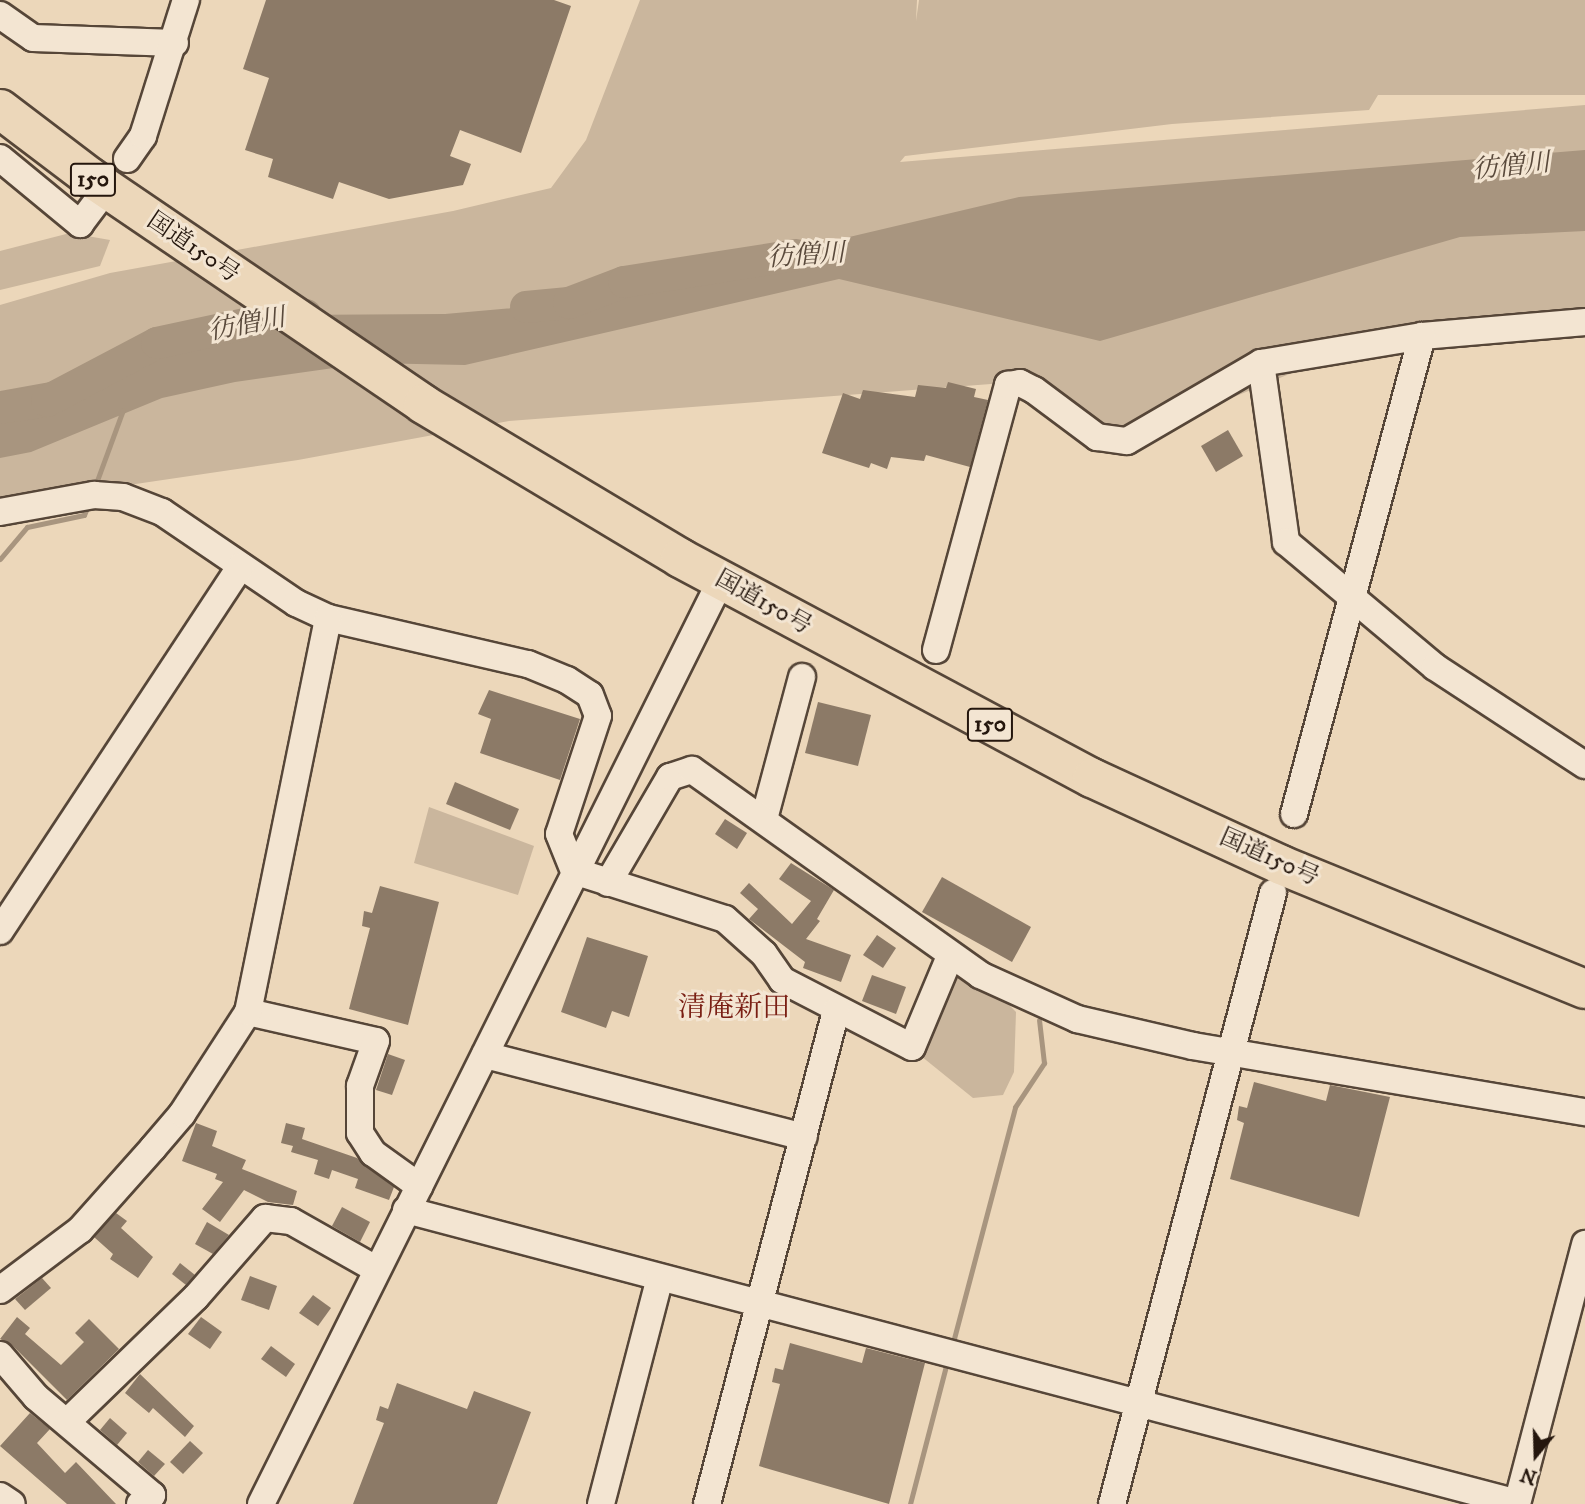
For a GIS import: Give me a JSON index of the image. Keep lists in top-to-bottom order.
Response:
{
  "streets": {
    "highway": ["150", "国道150号"]
  },
  "districts": ["清庵新田"],
  "water": ["彷僧川"],
  "north": "bottom"
}
